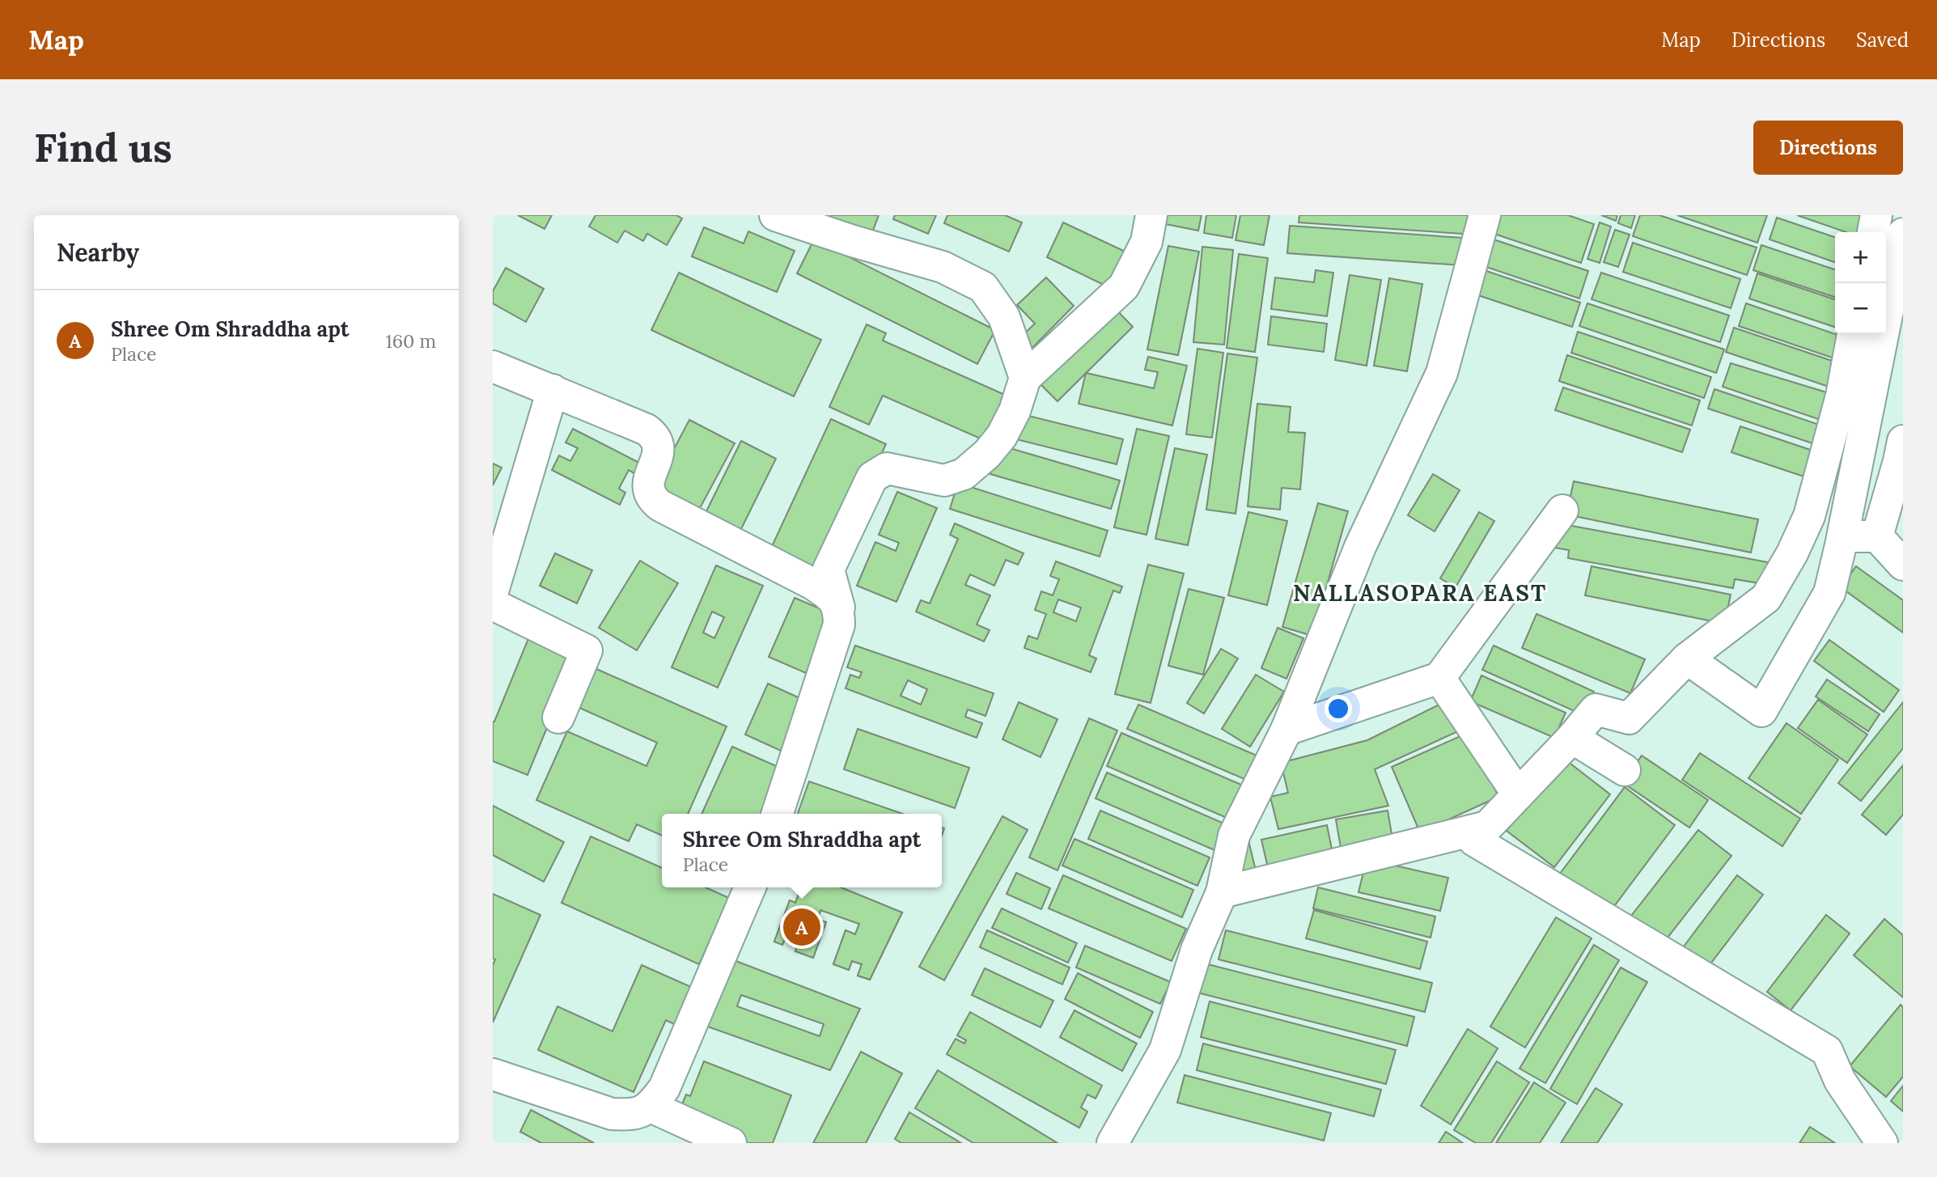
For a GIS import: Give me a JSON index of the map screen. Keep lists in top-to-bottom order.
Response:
{
  "districts": ["NALLASOPARA EAST"],
  "page": {
    "header": "Map",
    "nav": ["Map", "Directions", "Saved"],
    "buttons": "Directions",
    "title": "Find us",
    "heading": "Nearby",
    "map_buttons": ["+", "−"],
    "list": [
      {
        "mark": "A",
        "name": "Shree Om Shraddha apt",
        "note": "Place",
        "value": "160 m"
      }
    ],
    "popup": ["Shree Om Shraddha apt", "Place"],
    "pins": "A"
  }
}
